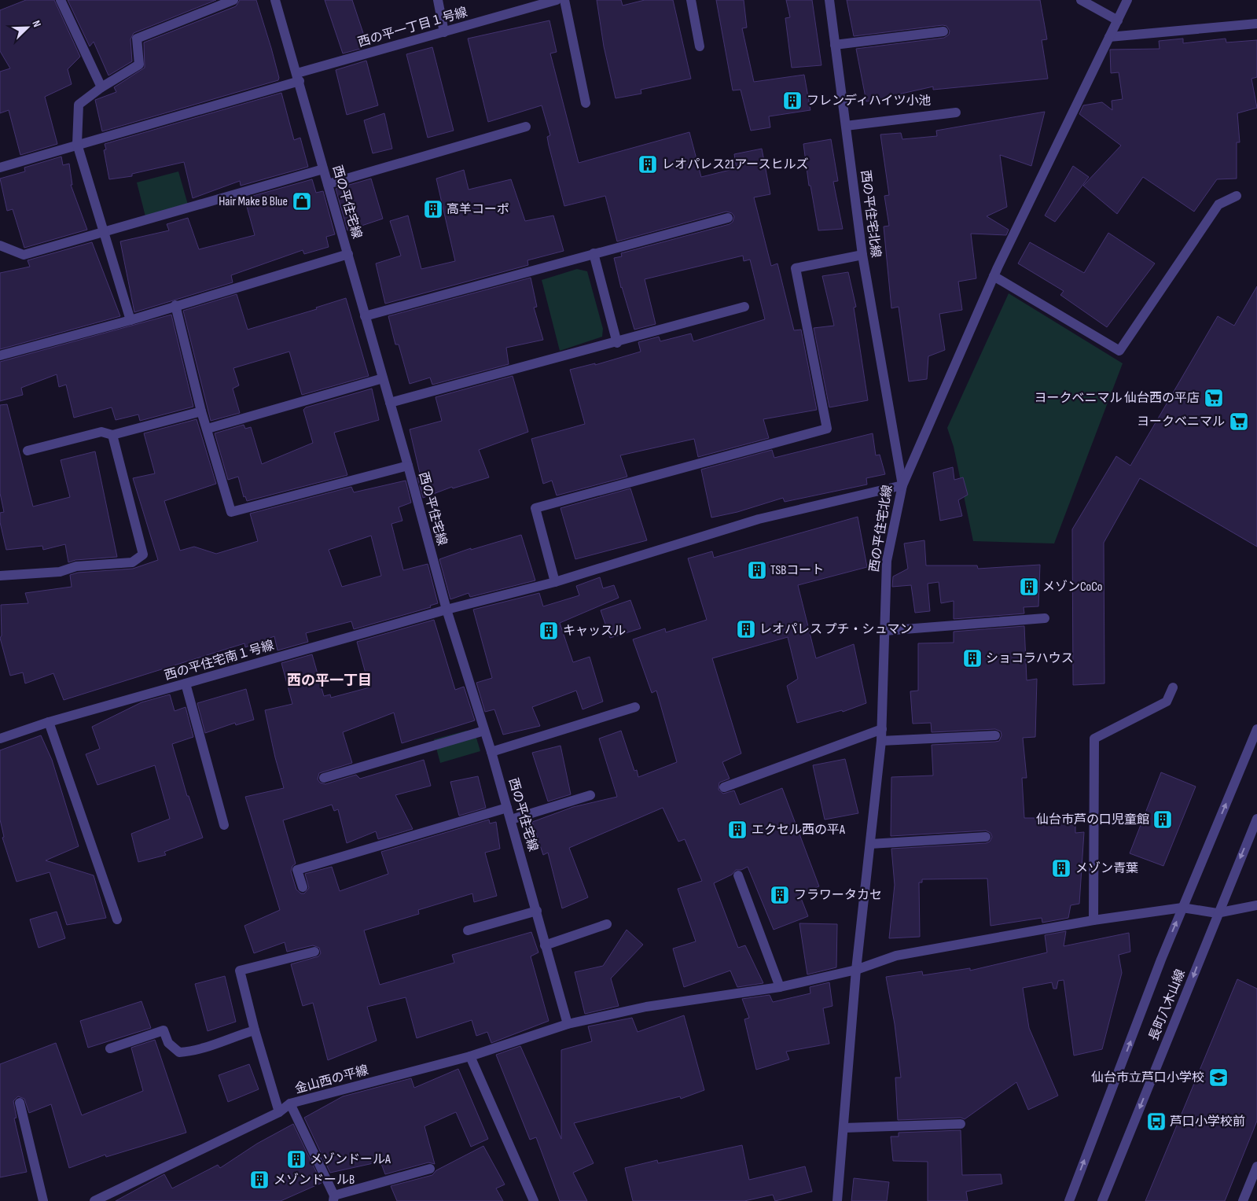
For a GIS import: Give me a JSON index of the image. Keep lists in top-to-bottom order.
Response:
{
  "streets": {
    "street": [
      "西の平一丁目１号線",
      "西の平住宅線",
      "西の平住宅北線",
      "西の平住宅南１号線",
      "長町八木山線",
      "金山西の平線"
    ]
  },
  "crossings": [
    ["西の平一丁目１号線", "西の平住宅線"],
    ["西の平住宅線", "西の平住宅南１号線"],
    ["西の平住宅線", "金山西の平線"],
    ["西の平住宅北線", "西の平住宅南１号線"],
    ["西の平住宅北線", "金山西の平線"],
    ["長町八木山線", "金山西の平線"]
  ],
  "districts": ["西の平一丁目"],
  "places": {
    "building": [
      "フレンディハイツ小池",
      "レオパレス21アースヒルズ",
      "高羊コーポ",
      "TSBコート",
      "メゾンCoCo",
      "レオパレス プチ・シュマン",
      "キャッスル",
      "ショコラハウス",
      "仙台市芦の口児童館",
      "エクセル西の平A",
      "メゾン青葉",
      "フラワータカセ",
      "メゾンドールA",
      "メゾンドールB"
    ],
    "shop": ["Hair Make B Blue"],
    "supermarket": ["ヨークベニマル 仙台西の平店", "ヨークベニマル"],
    "school or university": ["仙台市立芦口小学校"],
    "bus stop": ["芦口小学校前"]
  },
  "north": "top right"
}
